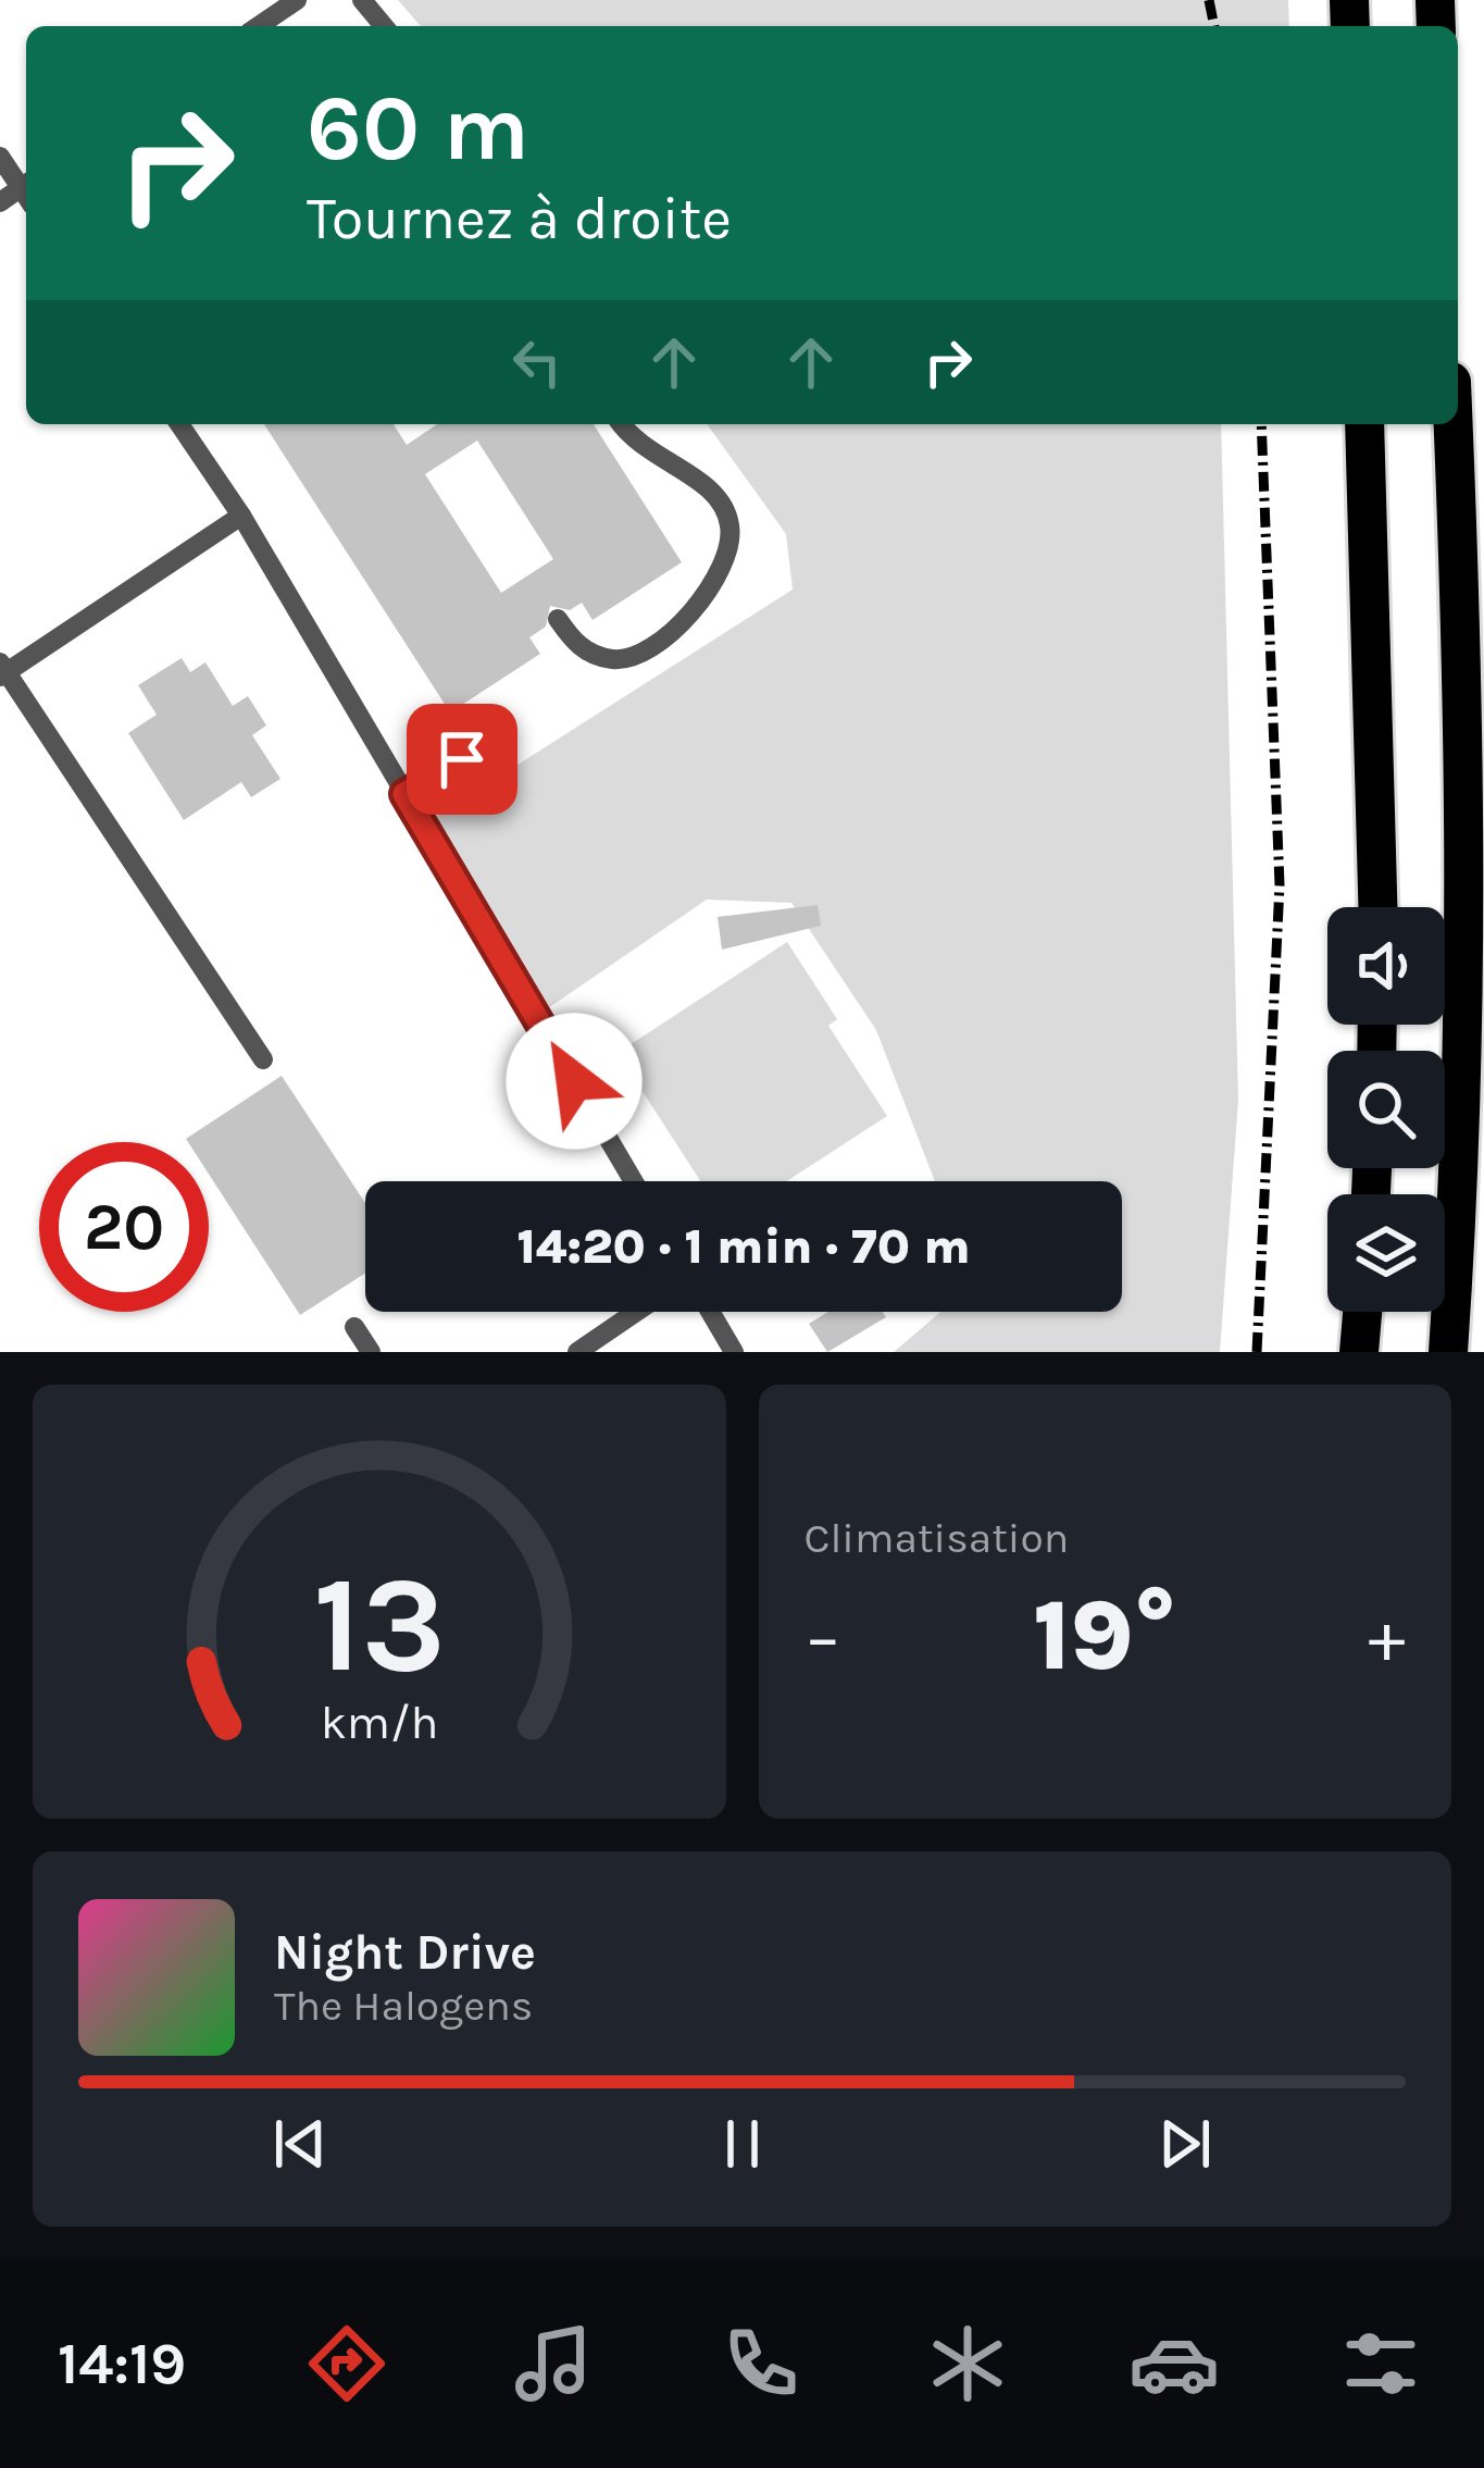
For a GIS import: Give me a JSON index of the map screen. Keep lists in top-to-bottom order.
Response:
{
  "page": {
    "turn": ["60 m", "Tournez à droite"],
    "limit": "20",
    "trip": "14:20 · 1 min · 70 m",
    "tile": "Climatisation",
    "heat": ["−", "19°", "+"],
    "song": ["Night Drive", "The Halogens"],
    "tabs": "14:19",
    "gauge": ["13", "km/h"]
  }
}
